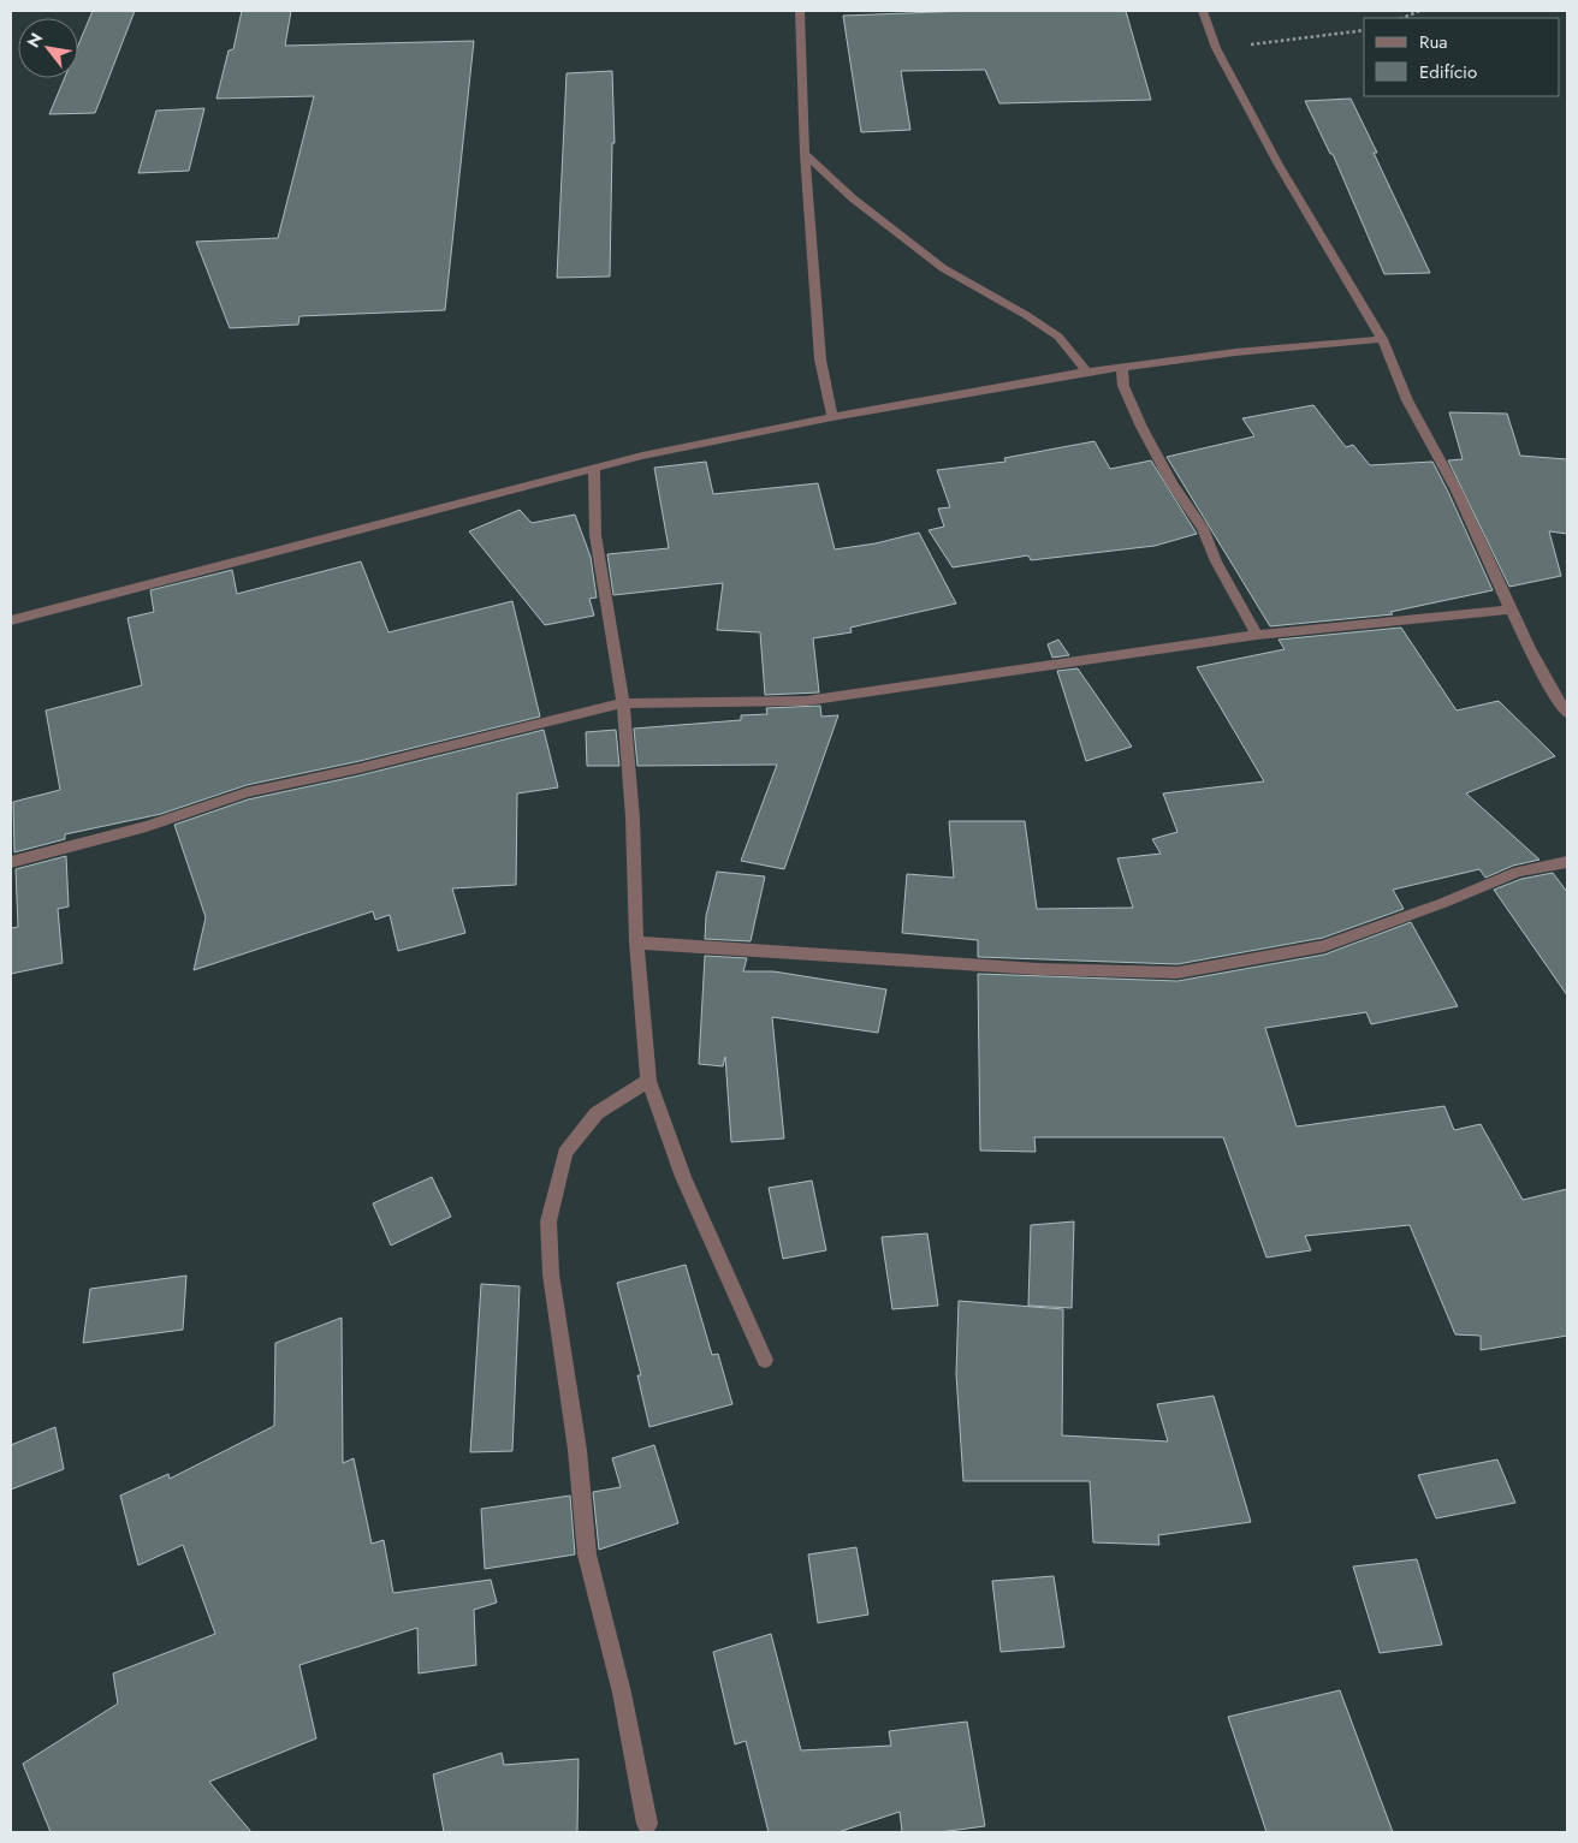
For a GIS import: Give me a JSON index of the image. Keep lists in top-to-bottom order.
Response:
{
  "legend": ["Rua", "Edifício"],
  "north": "top left"
}
